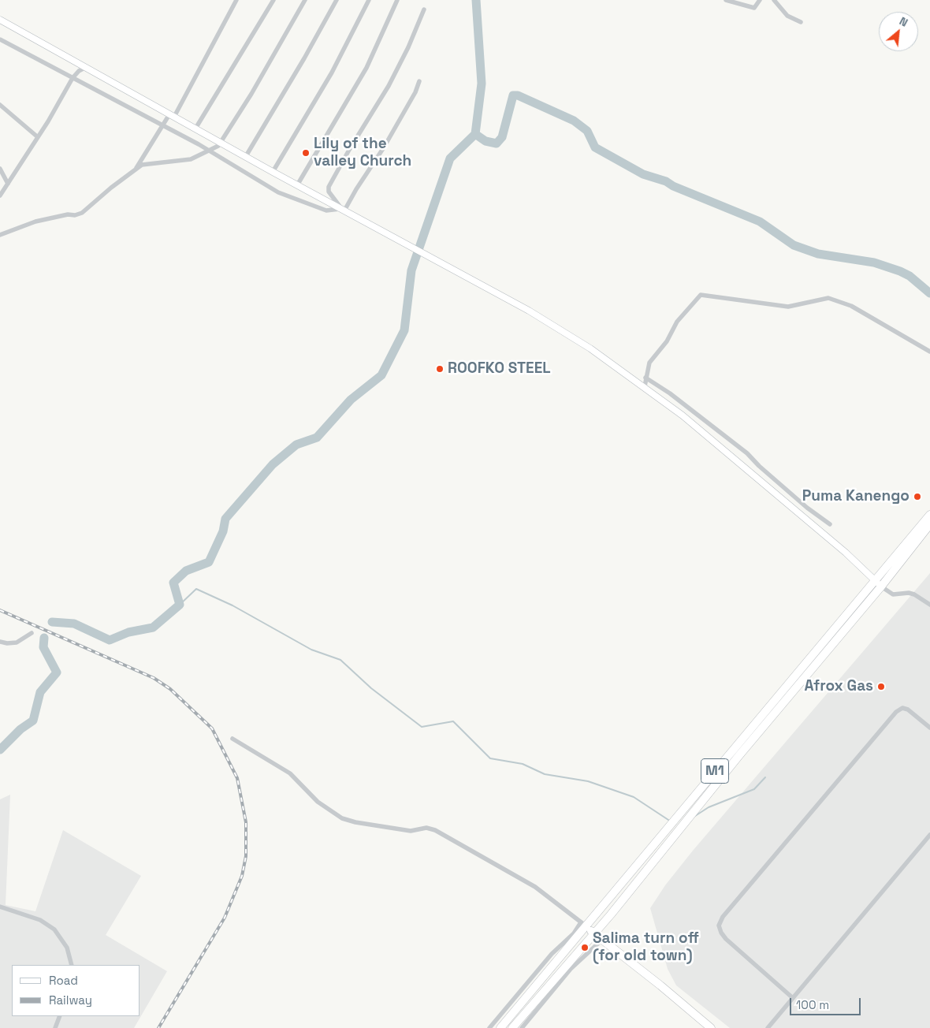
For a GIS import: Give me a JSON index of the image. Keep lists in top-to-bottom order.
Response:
{
  "streets": {
    "highway": ["M1"]
  },
  "places": [
    "Lily of the valley Church",
    "ROOFKO STEEL",
    "Puma Kanengo",
    "Afrox Gas",
    "Salima turn off (for old town)"
  ],
  "legend": ["Road", "Railway"],
  "scale_bar": "100 m",
  "north": "top right"
}
